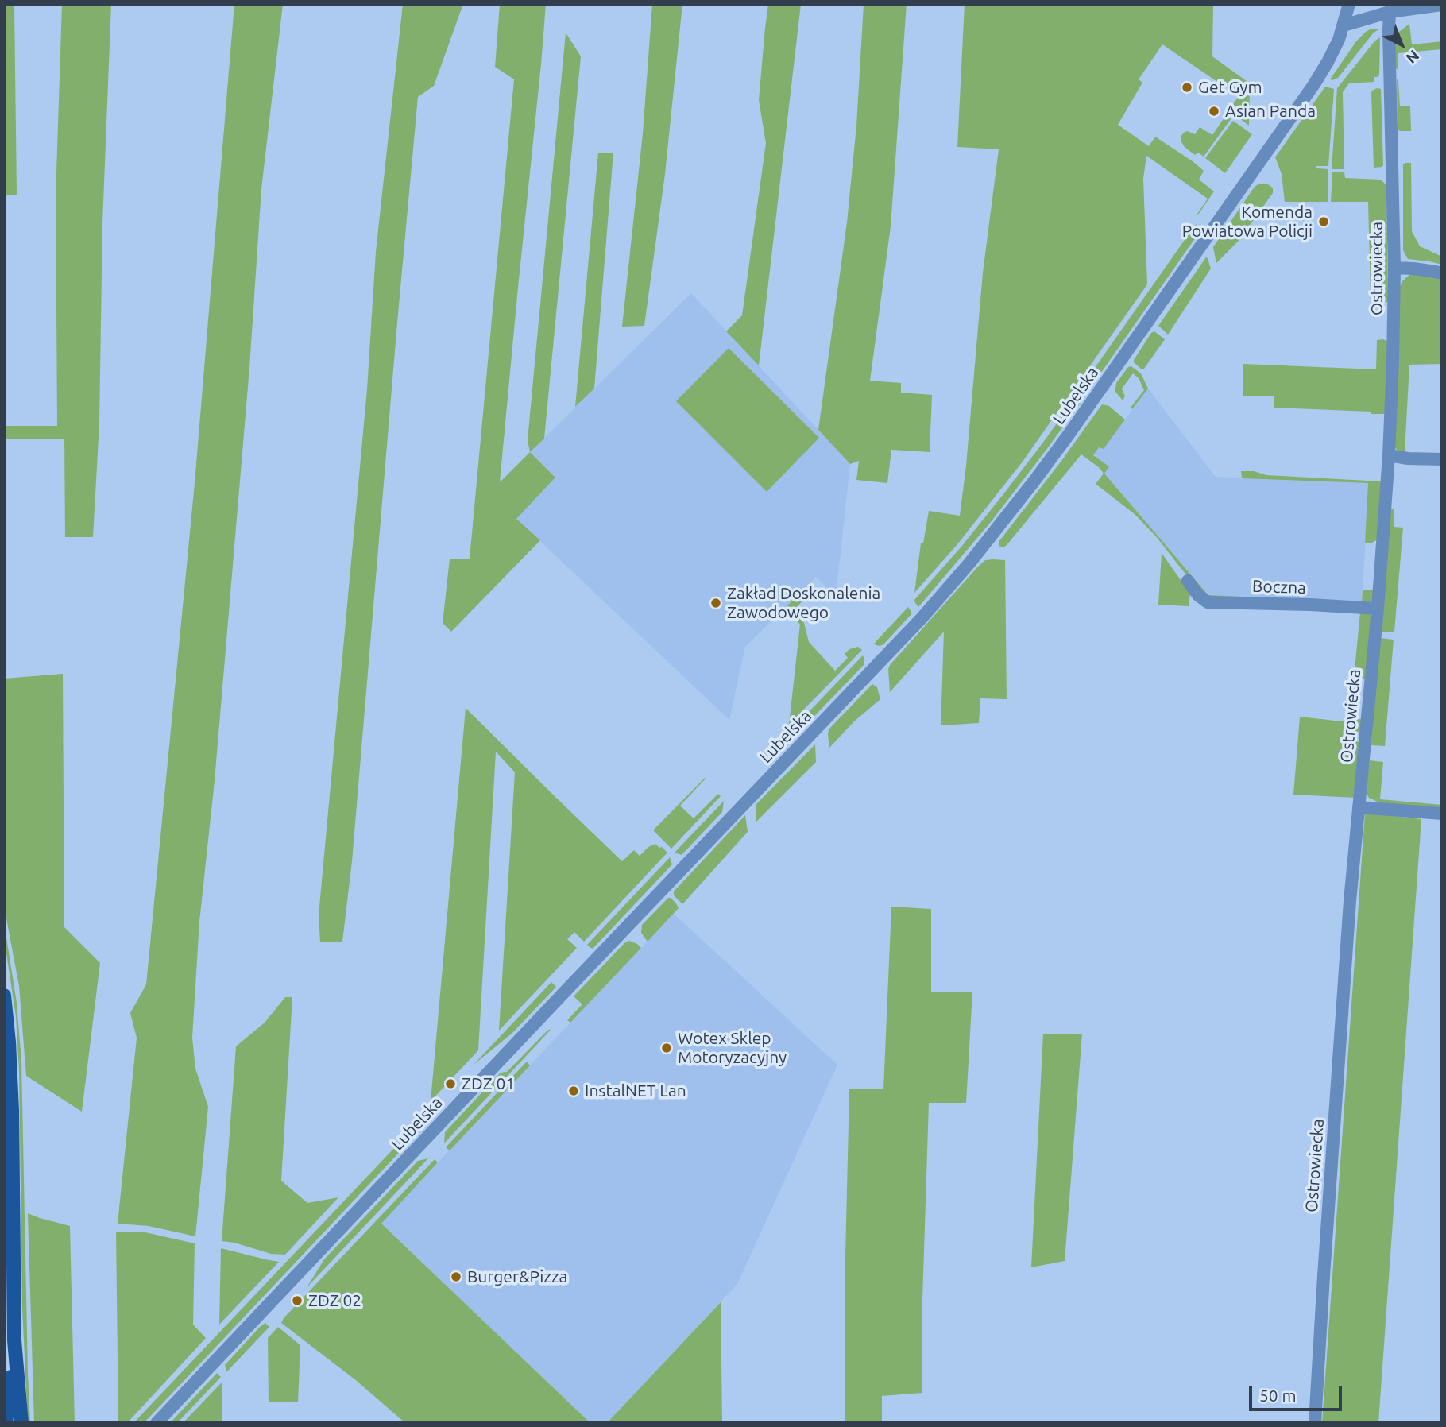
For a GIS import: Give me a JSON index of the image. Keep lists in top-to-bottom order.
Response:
{
  "streets": {
    "street": ["Ostrowiecka", "Lubelska", "Boczna"]
  },
  "crossings": [
    ["Ostrowiecka", "Boczna"]
  ],
  "places": [
    "Get Gym",
    "Asian Panda",
    "Komenda Powiatowa Policji",
    "Zakład Doskonalenia Zawodowego",
    "Wotex Sklep Motoryzacyjny",
    "ZDZ 01",
    "InstalNET Lan",
    "Burger&Pizza",
    "ZDZ 02"
  ],
  "scale_bar": "50 m",
  "north": "bottom right"
}
